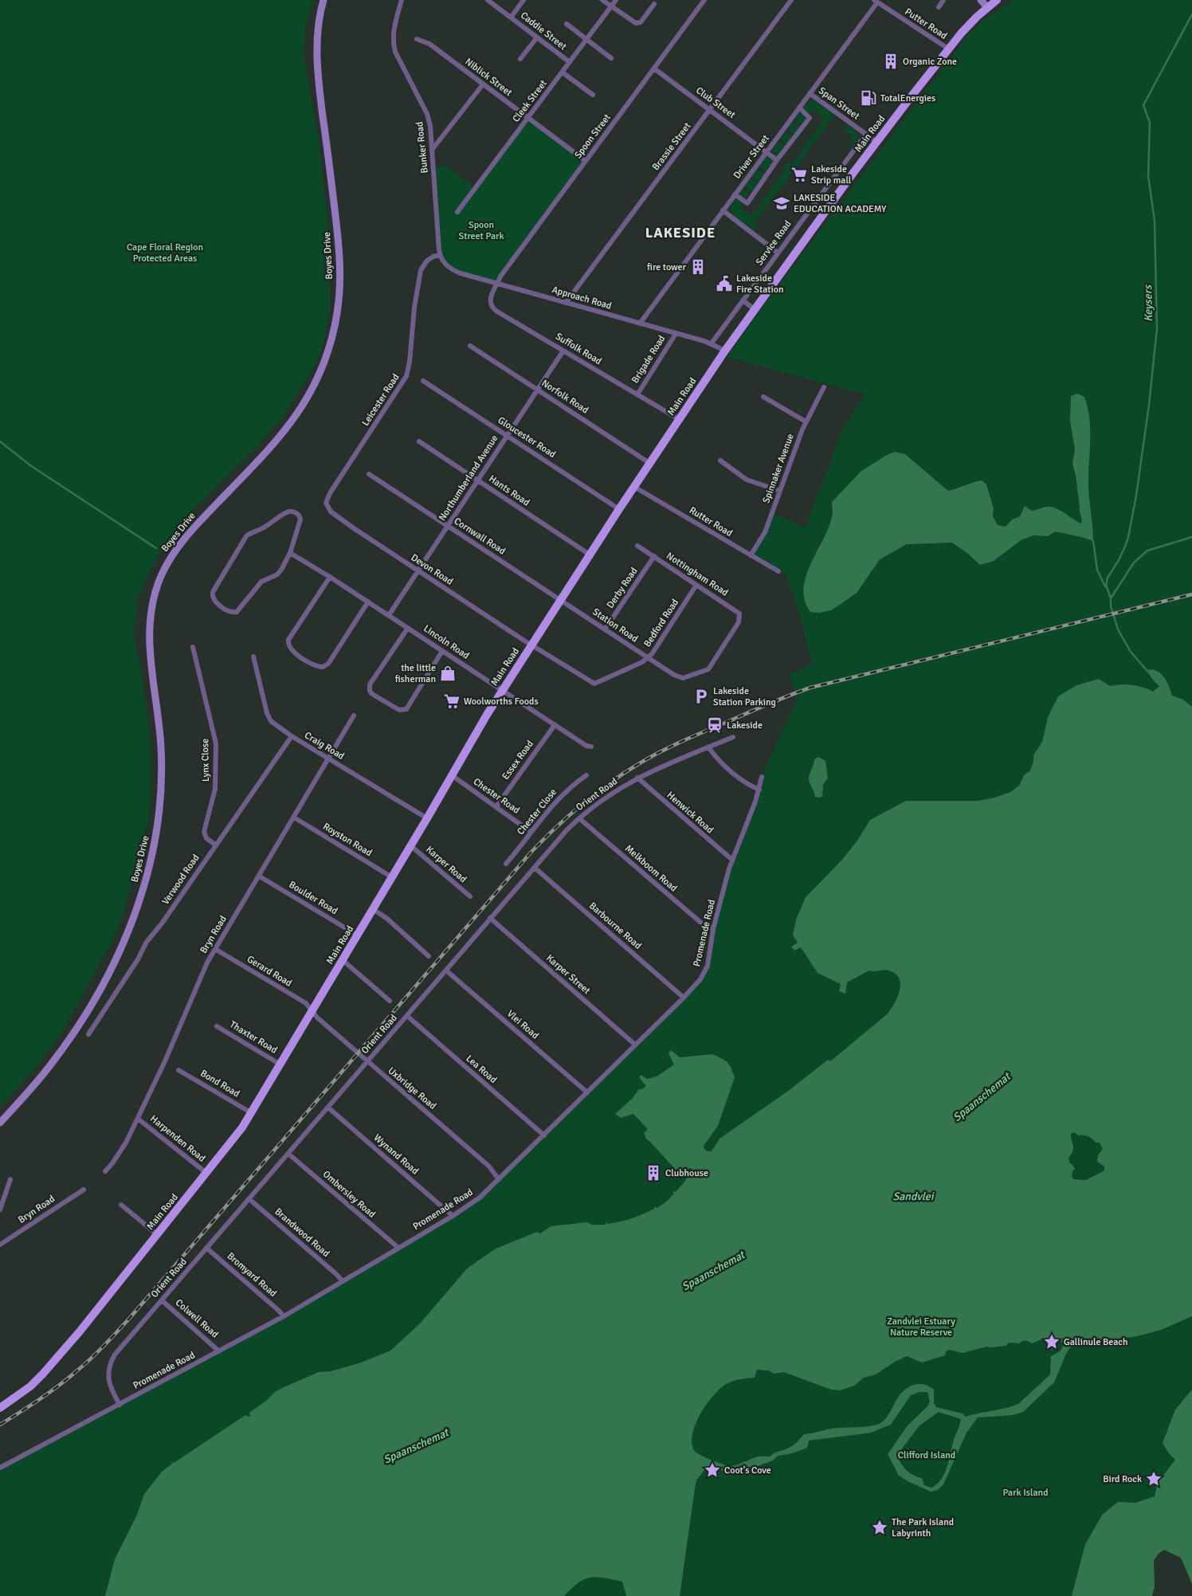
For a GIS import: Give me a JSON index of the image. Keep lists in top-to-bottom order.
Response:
{
  "streets": {
    "main road": ["Main Road", "Boyes Drive"],
    "street": [
      "Putter Road",
      "Caddie Street",
      "Niblick Street",
      "Cleek Street",
      "Club Street",
      "Span Street",
      "Spoon Street",
      "Brassie Street",
      "Bunker Road",
      "Driver Street",
      "Service Road",
      "Approach Road",
      "Suffolk Road",
      "Brigade Road",
      "Norfolk Road",
      "Leicester Road",
      "Gloucester Road",
      "Spinnaker Avenue",
      "Northumberland Avenue",
      "Hants Road",
      "Rutter Road",
      "Cornwall Road",
      "Devon Road",
      "Nottingham Road",
      "Derby Road",
      "Bedford Road",
      "Station Road",
      "Lincoln Road",
      "Craig Road",
      "Lynx Close",
      "Essex Road",
      "Orient Road",
      "Chester Road",
      "Chester Close",
      "Henwick Road",
      "Royston Road",
      "Karper Road",
      "Melkboom Road",
      "Verwood Road",
      "Boulder Road",
      "Barbourne Road",
      "Promenade Road",
      "Bryn Road",
      "Gerard Road",
      "Karper Street",
      "Vlei Road",
      "Thaxter Road",
      "Lea Road",
      "Bond Road",
      "Uxbridge Road",
      "Harpenden Road",
      "Wynand Road",
      "Ombersley Road",
      "Brandwood Road",
      "Bromyard Road",
      "Colwell Road"
    ]
  },
  "crossings": [
    ["Putter Road", "Main Road"],
    ["Putter Road", "Driver Street"],
    ["Caddie Street", "Cleek Street"],
    ["Niblick Street", "Cleek Street"],
    ["Niblick Street", "Spoon Street"],
    ["Club Street", "Spoon Street"],
    ["Club Street", "Brassie Street"],
    ["Club Street", "Driver Street"],
    ["Span Street", "Main Road"],
    ["Span Street", "Driver Street"],
    ["Span Street", "Service Road"],
    ["Main Road", "Approach Road"],
    ["Main Road", "Suffolk Road"],
    ["Main Road", "Norfolk Road"],
    ["Main Road", "Gloucester Road"],
    ["Main Road", "Hants Road"],
    ["Main Road", "Rutter Road"],
    ["Main Road", "Cornwall Road"],
    ["Main Road", "Devon Road"],
    ["Main Road", "Bedford Road"],
    ["Main Road", "Station Road"],
    ["Main Road", "Lincoln Road"],
    ["Main Road", "Craig Road"],
    ["Main Road", "Chester Road"],
    ["Main Road", "Royston Road"],
    ["Main Road", "Karper Road"],
    ["Main Road", "Boulder Road"],
    ["Main Road", "Gerard Road"],
    ["Main Road", "Thaxter Road"],
    ["Main Road", "Bond Road"],
    ["Main Road", "Uxbridge Road"],
    ["Main Road", "Harpenden Road"],
    ["Spoon Street", "Approach Road"],
    ["Spoon Street", "Suffolk Road"],
    ["Brassie Street", "Approach Road"],
    ["Bunker Road", "Approach Road"],
    ["Bunker Road", "Leicester Road"],
    ["Driver Street", "Approach Road"],
    ["Service Road", "Approach Road"],
    ["Approach Road", "Suffolk Road"],
    ["Approach Road", "Brigade Road"],
    ["Approach Road", "Leicester Road"],
    ["Suffolk Road", "Brigade Road"],
    ["Suffolk Road", "Northumberland Avenue"],
    ["Norfolk Road", "Northumberland Avenue"],
    ["Leicester Road", "Devon Road"],
    ["Gloucester Road", "Northumberland Avenue"],
    ["Spinnaker Avenue", "Rutter Road"],
    ["Northumberland Avenue", "Hants Road"],
    ["Northumberland Avenue", "Cornwall Road"],
    ["Northumberland Avenue", "Devon Road"],
    ["Northumberland Avenue", "Lincoln Road"],
    ["Cornwall Road", "Station Road"],
    ["Devon Road", "Bedford Road"],
    ["Nottingham Road", "Derby Road"],
    ["Nottingham Road", "Bedford Road"],
    ["Nottingham Road", "Station Road"],
    ["Derby Road", "Station Road"],
    ["Bedford Road", "Station Road"],
    ["Lincoln Road", "Essex Road"],
    ["Craig Road", "Verwood Road"],
    ["Craig Road", "Bryn Road"],
    ["Lynx Close", "Verwood Road"],
    ["Essex Road", "Chester Road"],
    ["Orient Road", "Henwick Road"],
    ["Orient Road", "Melkboom Road"],
    ["Orient Road", "Barbourne Road"],
    ["Orient Road", "Promenade Road"],
    ["Orient Road", "Karper Street"],
    ["Orient Road", "Vlei Road"],
    ["Orient Road", "Lea Road"],
    ["Orient Road", "Uxbridge Road"],
    ["Orient Road", "Wynand Road"],
    ["Orient Road", "Ombersley Road"],
    ["Orient Road", "Brandwood Road"],
    ["Orient Road", "Bromyard Road"],
    ["Orient Road", "Colwell Road"],
    ["Chester Road", "Chester Close"],
    ["Henwick Road", "Promenade Road"],
    ["Royston Road", "Bryn Road"],
    ["Melkboom Road", "Promenade Road"],
    ["Boulder Road", "Bryn Road"],
    ["Barbourne Road", "Promenade Road"],
    ["Promenade Road", "Karper Street"],
    ["Promenade Road", "Vlei Road"],
    ["Promenade Road", "Lea Road"],
    ["Promenade Road", "Uxbridge Road"],
    ["Promenade Road", "Wynand Road"],
    ["Promenade Road", "Ombersley Road"],
    ["Promenade Road", "Brandwood Road"],
    ["Promenade Road", "Bromyard Road"],
    ["Promenade Road", "Colwell Road"],
    ["Bryn Road", "Gerard Road"],
    ["Bryn Road", "Harpenden Road"],
    ["Gerard Road", "Uxbridge Road"]
  ],
  "districts": ["LAKESIDE"],
  "water": ["Keysers", "Spaanschemat", "Sandvlei"],
  "parks": [
    "Spoon Street Park",
    "Cape Floral Region Protected Areas",
    "Zandvlei Estuary Nature Reserve",
    "Clifford Island",
    "Park Island"
  ],
  "places": {
    "building": ["Organic Zone", "fire tower", "Clubhouse"],
    "fuel station": ["TotalEnergies"],
    "supermarket": ["Lakeside Strip mall", "Woolworths Foods"],
    "school or university": ["LAKESIDE EDUCATION ACADEMY"],
    "public building": ["Lakeside Fire Station"],
    "shop": ["the little fisherman"],
    "parking": ["Lakeside Station Parking"],
    "station": ["Lakeside"],
    "place": [
      "Gallinule Beach",
      "Coot's Cove",
      "Bird Rock",
      "The Park Island Labyrinth"
    ]
  }
}
